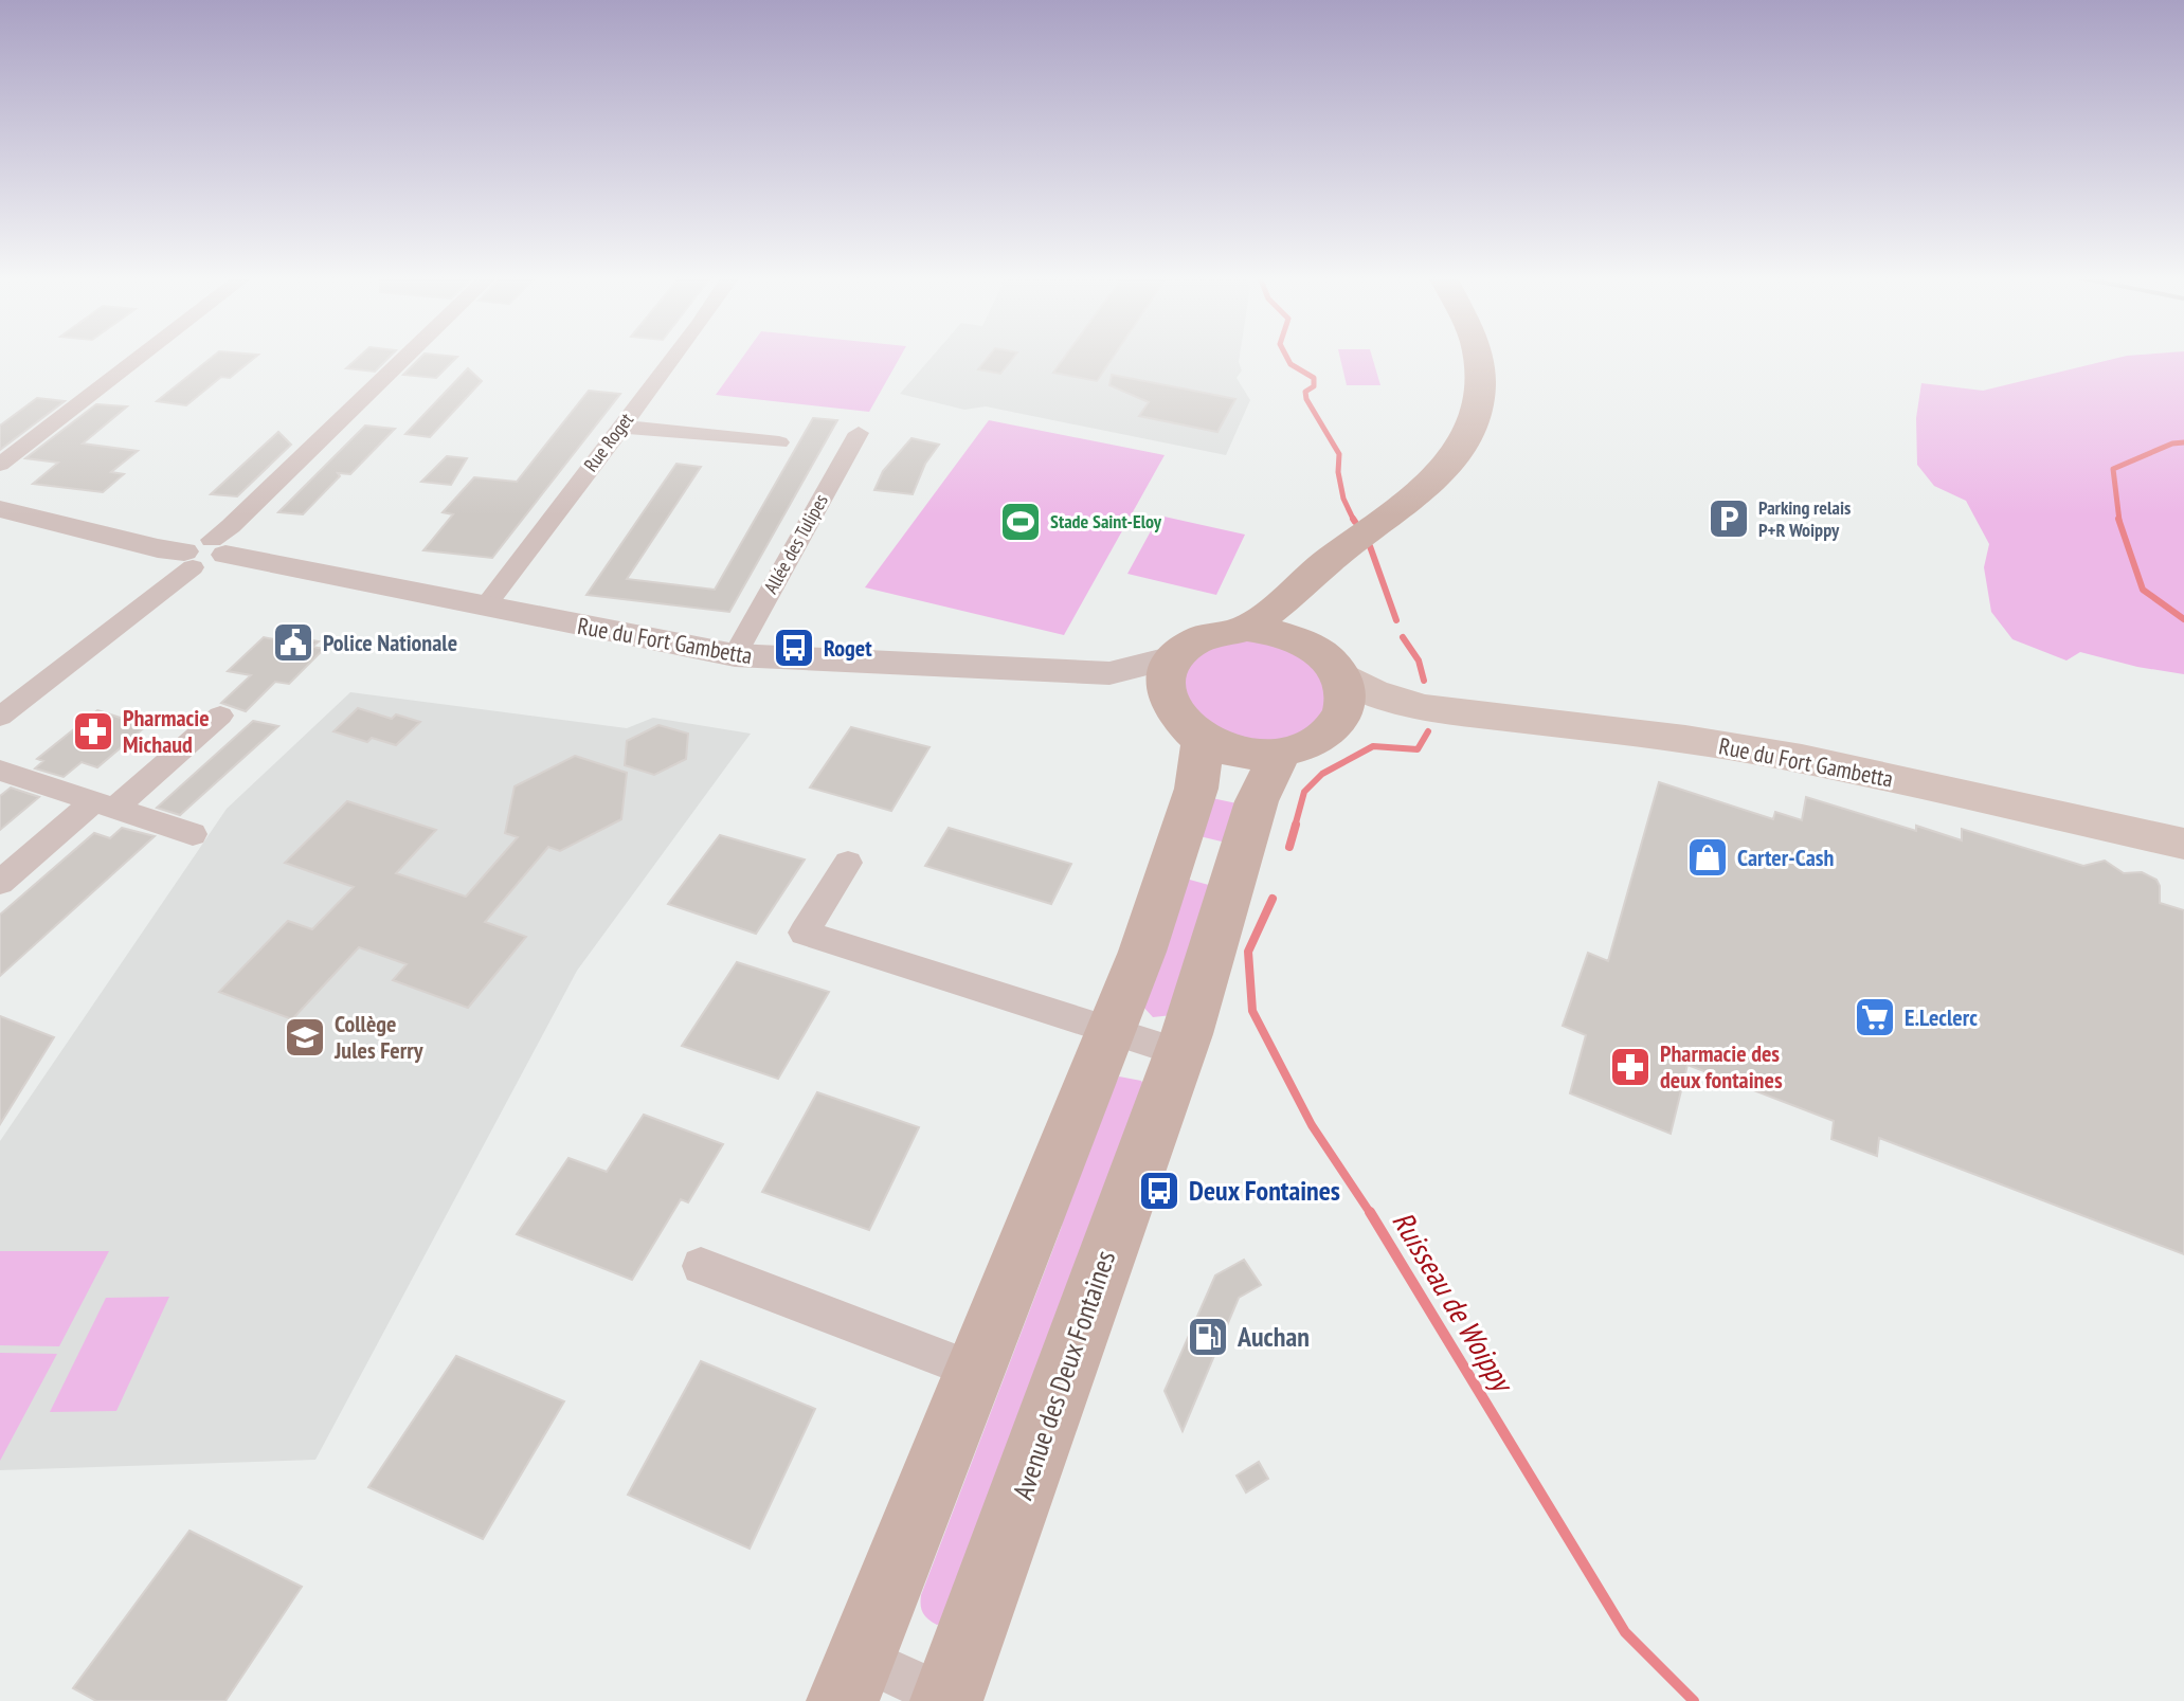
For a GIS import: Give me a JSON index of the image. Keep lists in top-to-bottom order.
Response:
{
  "streets": {
    "main road": ["Rue du Fort Gambetta", "Avenue des Deux Fontaines"],
    "street": ["Rue Roget", "Allée des Tulipes"]
  },
  "crossings": [
    ["Rue Roget", "Rue du Fort Gambetta"],
    ["Allée des Tulipes", "Rue du Fort Gambetta"],
    ["Rue du Fort Gambetta", "Avenue des Deux Fontaines"]
  ],
  "water": ["Ruisseau de Woippy"],
  "places": {
    "parking": ["Parking relais P+R Woippy"],
    "sports": ["Stade Saint-Eloy"],
    "public building": ["Police Nationale"],
    "bus stop": ["Roget", "Deux Fontaines"],
    "pharmacy": ["Pharmacie Michaud", "Pharmacie des deux fontaines"],
    "shop": ["Carter-Cash"],
    "supermarket": ["E.Leclerc"],
    "school or university": ["Collège Jules Ferry"],
    "fuel station": ["Auchan"]
  }
}
